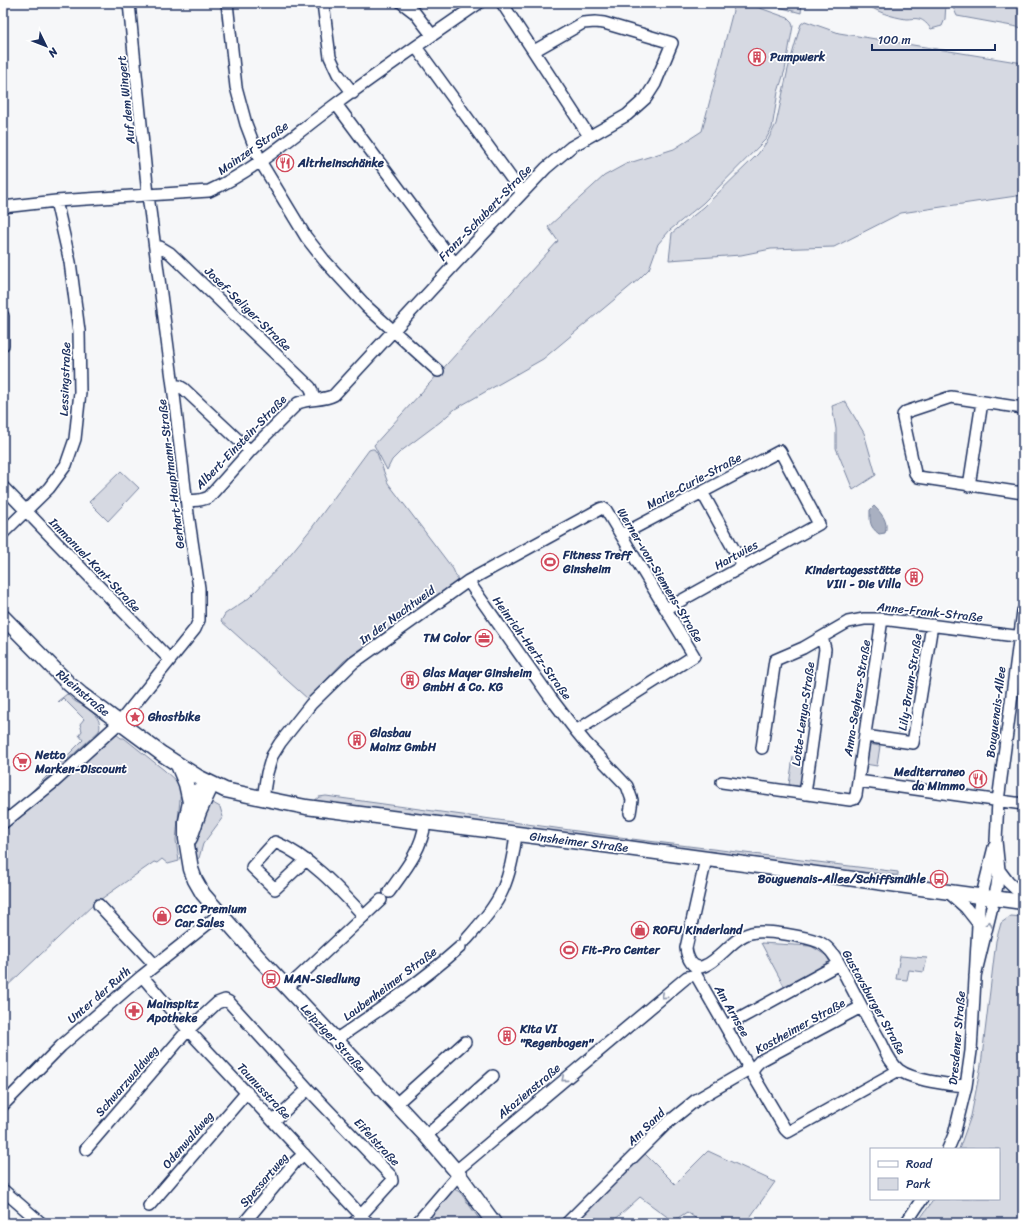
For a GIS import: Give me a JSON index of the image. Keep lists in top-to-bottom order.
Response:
{
  "streets": {
    "main road": ["Rheinstraße", "Ginsheimer Straße", "Leipziger Straße"],
    "street": [
      "Auf dem Wingert",
      "Mainzer Straße",
      "Franz-Schubert-Straße",
      "Josef-Seliger-Straße",
      "Lessingstraße",
      "Albert-Einstein-Straße",
      "Gerhart-Hauptmann-Straße",
      "Marie-Curie-Straße",
      "Hartwies",
      "Immanuel-Kant-Straße",
      "Werner-von-Siemens-Straße",
      "Anne-Frank-Straße",
      "In der Nachtweid",
      "Heinrich-Hertz-Straße",
      "Lily-Braun-Straße",
      "Anna-Seghers-Straße",
      "Bouguenais-Allee",
      "Lotte-Lenya-Straße",
      "Laubenheimer Straße",
      "Unter der Ruth",
      "Gustavsburger Straße",
      "Am Arnsee",
      "Kostheimer Straße",
      "Dresdener Straße",
      "Schwarzwaldweg",
      "Taunusstraße",
      "Akazienstraße",
      "Am Sand",
      "Odenwaldweg",
      "Eifelstraße",
      "Spessartweg"
    ]
  },
  "crossings": [
    ["Auf dem Wingert", "Mainzer Straße"],
    ["Auf dem Wingert", "Gerhart-Hauptmann-Straße"],
    ["Mainzer Straße", "Lessingstraße"],
    ["Mainzer Straße", "Gerhart-Hauptmann-Straße"],
    ["Franz-Schubert-Straße", "Josef-Seliger-Straße"],
    ["Franz-Schubert-Straße", "Albert-Einstein-Straße"],
    ["Josef-Seliger-Straße", "Albert-Einstein-Straße"],
    ["Josef-Seliger-Straße", "Gerhart-Hauptmann-Straße"],
    ["Lessingstraße", "Immanuel-Kant-Straße"],
    ["Albert-Einstein-Straße", "Gerhart-Hauptmann-Straße"],
    ["Gerhart-Hauptmann-Straße", "Immanuel-Kant-Straße"],
    ["Gerhart-Hauptmann-Straße", "Rheinstraße"],
    ["Marie-Curie-Straße", "Hartwies"],
    ["Marie-Curie-Straße", "Werner-von-Siemens-Straße"],
    ["Hartwies", "Werner-von-Siemens-Straße"],
    ["Werner-von-Siemens-Straße", "In der Nachtweid"],
    ["Werner-von-Siemens-Straße", "Heinrich-Hertz-Straße"],
    ["Anne-Frank-Straße", "Lily-Braun-Straße"],
    ["Anne-Frank-Straße", "Anna-Seghers-Straße"],
    ["Anne-Frank-Straße", "Bouguenais-Allee"],
    ["Anne-Frank-Straße", "Lotte-Lenya-Straße"],
    ["In der Nachtweid", "Heinrich-Hertz-Straße"],
    ["In der Nachtweid", "Ginsheimer Straße"],
    ["Lily-Braun-Straße", "Anna-Seghers-Straße"],
    ["Rheinstraße", "Ginsheimer Straße"],
    ["Rheinstraße", "Leipziger Straße"],
    ["Anna-Seghers-Straße", "Lotte-Lenya-Straße"],
    ["Bouguenais-Allee", "Ginsheimer Straße"],
    ["Bouguenais-Allee", "Dresdener Straße"],
    ["Ginsheimer Straße", "Laubenheimer Straße"],
    ["Ginsheimer Straße", "Leipziger Straße"],
    ["Ginsheimer Straße", "Dresdener Straße"],
    ["Laubenheimer Straße", "Leipziger Straße"],
    ["Unter der Ruth", "Leipziger Straße"],
    ["Unter der Ruth", "Taunusstraße"],
    ["Gustavsburger Straße", "Am Arnsee"],
    ["Gustavsburger Straße", "Kostheimer Straße"],
    ["Gustavsburger Straße", "Dresdener Straße"],
    ["Gustavsburger Straße", "Akazienstraße"],
    ["Am Arnsee", "Akazienstraße"],
    ["Am Arnsee", "Am Sand"],
    ["Leipziger Straße", "Akazienstraße"],
    ["Schwarzwaldweg", "Taunusstraße"],
    ["Schwarzwaldweg", "Eifelstraße"],
    ["Taunusstraße", "Odenwaldweg"],
    ["Taunusstraße", "Eifelstraße"],
    ["Taunusstraße", "Spessartweg"]
  ],
  "places": {
    "building": [
      "Pumpwerk",
      "Kindertagesstätte VIII - Die Villa",
      "Glas Mayer Ginsheim GmbH & Co. KG",
      "Glasbau Mainz GmbH",
      "Kita VI \"Regenbogen\""
    ],
    "restaurant": ["Altrheinschänke", "Mediterraneo da Mimmo"],
    "sports": ["Fitness Treff Ginsheim", "Fit-Pro Center"],
    "office": ["TM Color"],
    "place": ["Ghostbike"],
    "supermarket": ["Netto Marken-Discount"],
    "bus stop": ["Bouguenais-Allee/Schiffsmühle", "MAN-Siedlung"],
    "shop": ["CCC Premium Car Sales", "ROFU Kinderland"],
    "pharmacy": ["Mainspitz Apotheke"]
  },
  "legend": ["Road", "Park"],
  "scale_bar": "100 m",
  "north": "bottom right"
}
